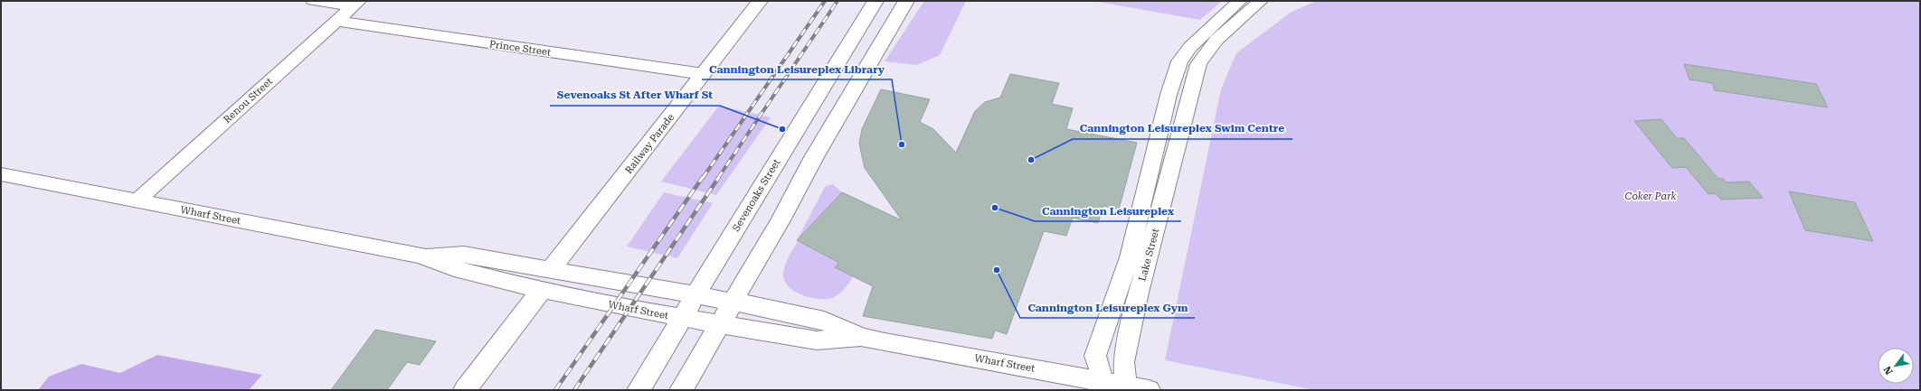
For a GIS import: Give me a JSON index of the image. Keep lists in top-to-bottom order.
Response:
{
  "streets": {
    "main road": ["Railway Parade", "Sevenoaks Street", "Wharf Street"],
    "street": ["Prince Street", "Renou Street", "Lake Street"]
  },
  "crossings": [
    ["Prince Street", "Renou Street"],
    ["Prince Street", "Railway Parade"],
    ["Renou Street", "Wharf Street"],
    ["Railway Parade", "Wharf Street"],
    ["Sevenoaks Street", "Wharf Street"],
    ["Wharf Street", "Lake Street"]
  ],
  "parks": ["Coker Park"],
  "places": [
    "Sevenoaks St After Wharf St",
    "Cannington Leisureplex Library",
    "Cannington Leisureplex Swim Centre",
    "Cannington Leisureplex",
    "Cannington Leisureplex Gym"
  ],
  "north": "bottom left"
}
